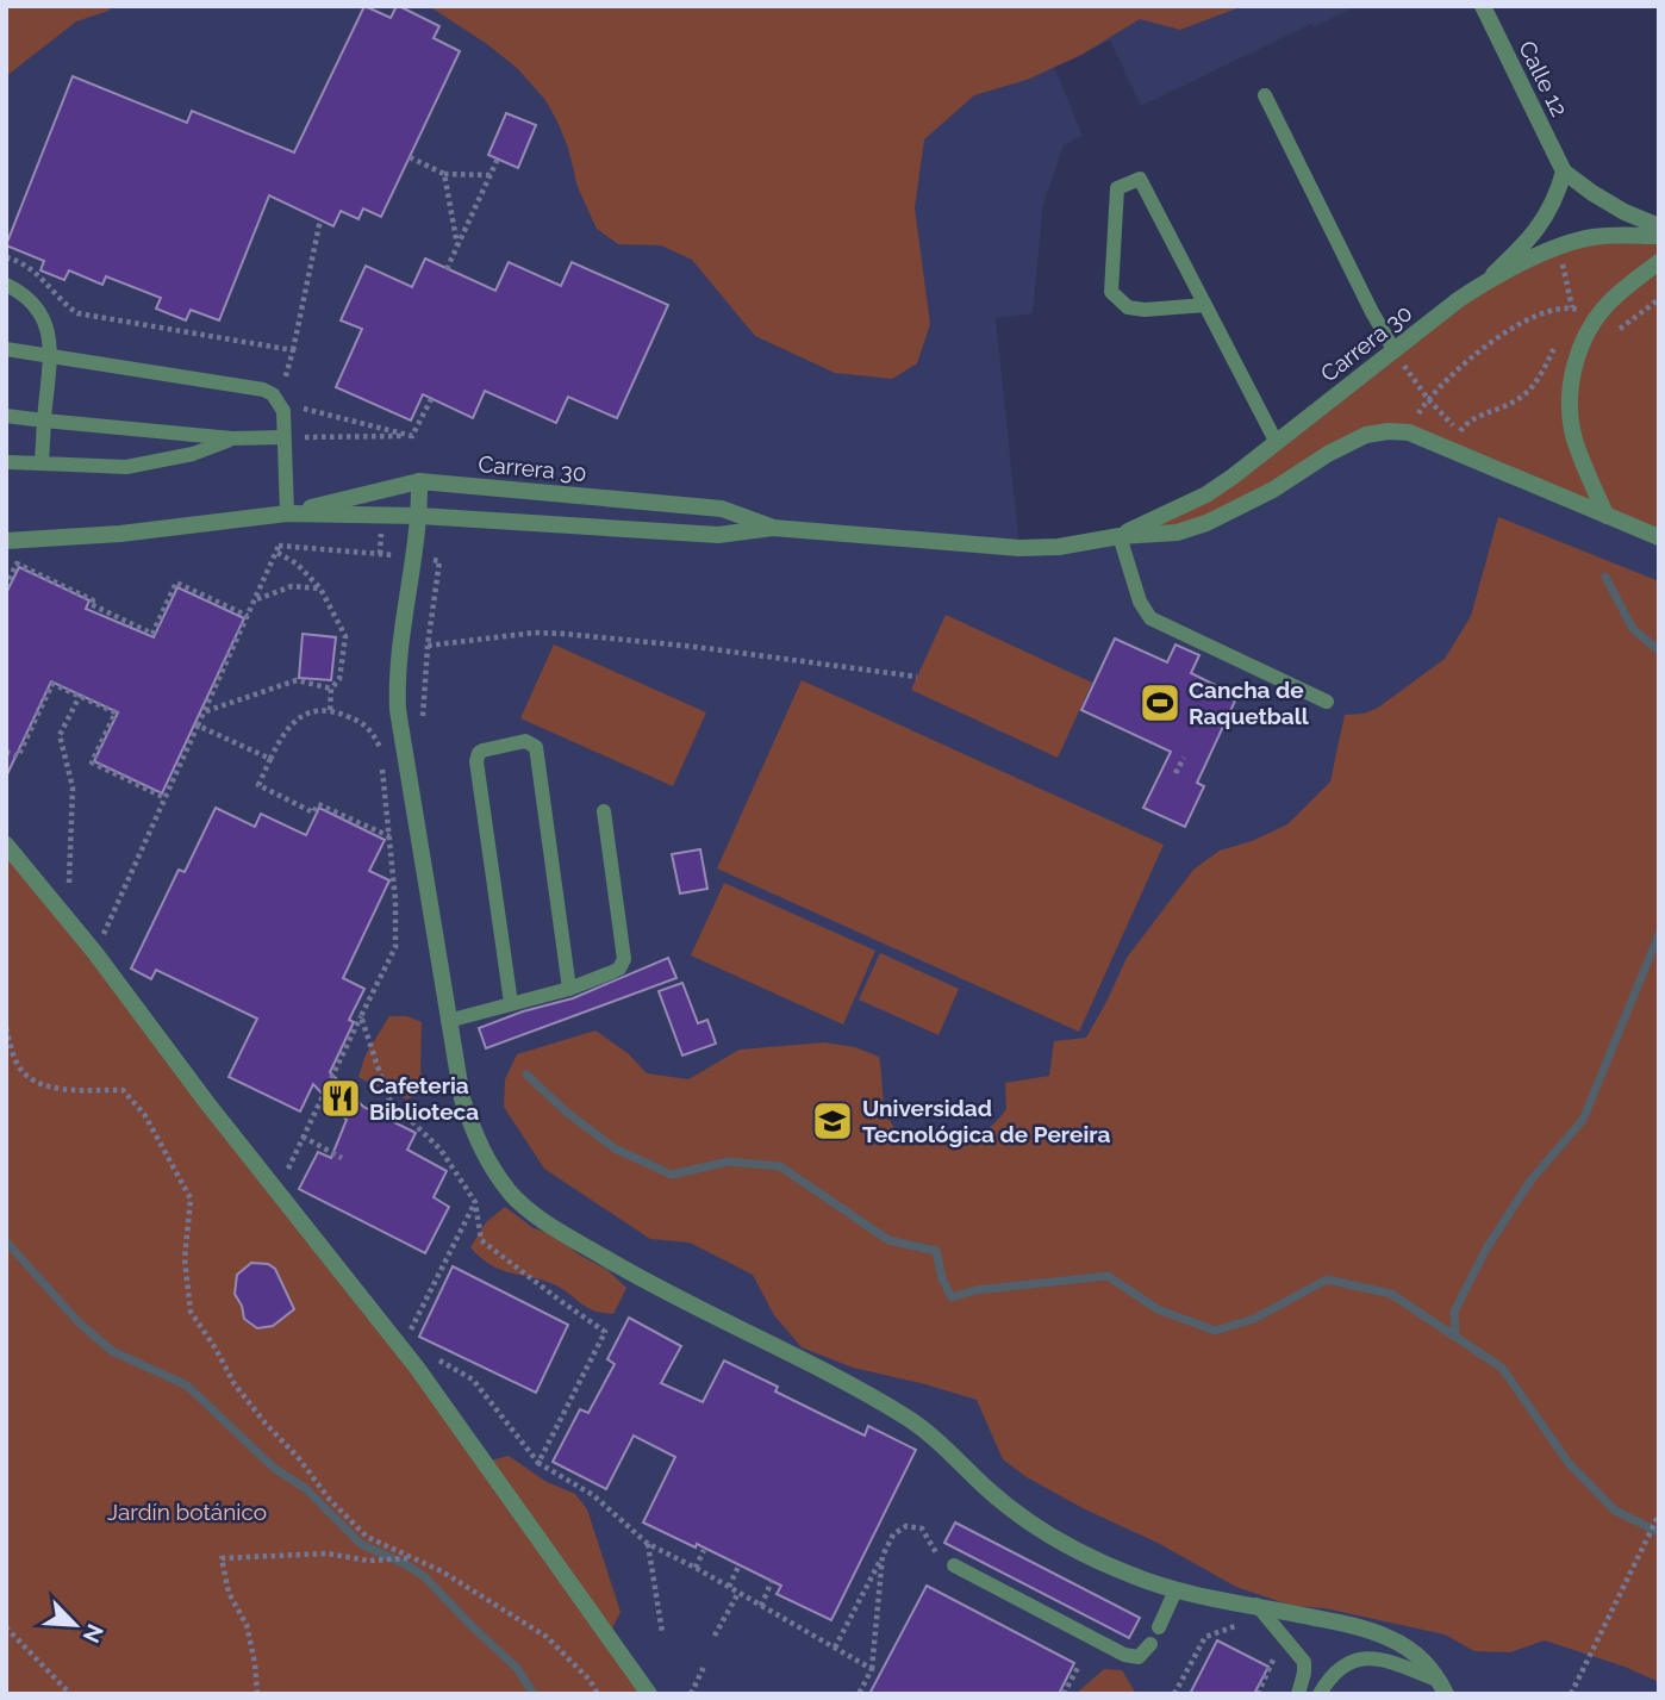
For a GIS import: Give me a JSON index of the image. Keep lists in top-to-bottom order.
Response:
{
  "streets": {
    "street": ["Calle 12", "Carrera 30"]
  },
  "parks": ["Jardín botánico"],
  "places": {
    "sports": ["Cancha de Raquetball"],
    "restaurant": ["Cafeteria Biblioteca"],
    "school or university": ["Universidad Tecnológica de Pereira"]
  },
  "north": "bottom right"
}
